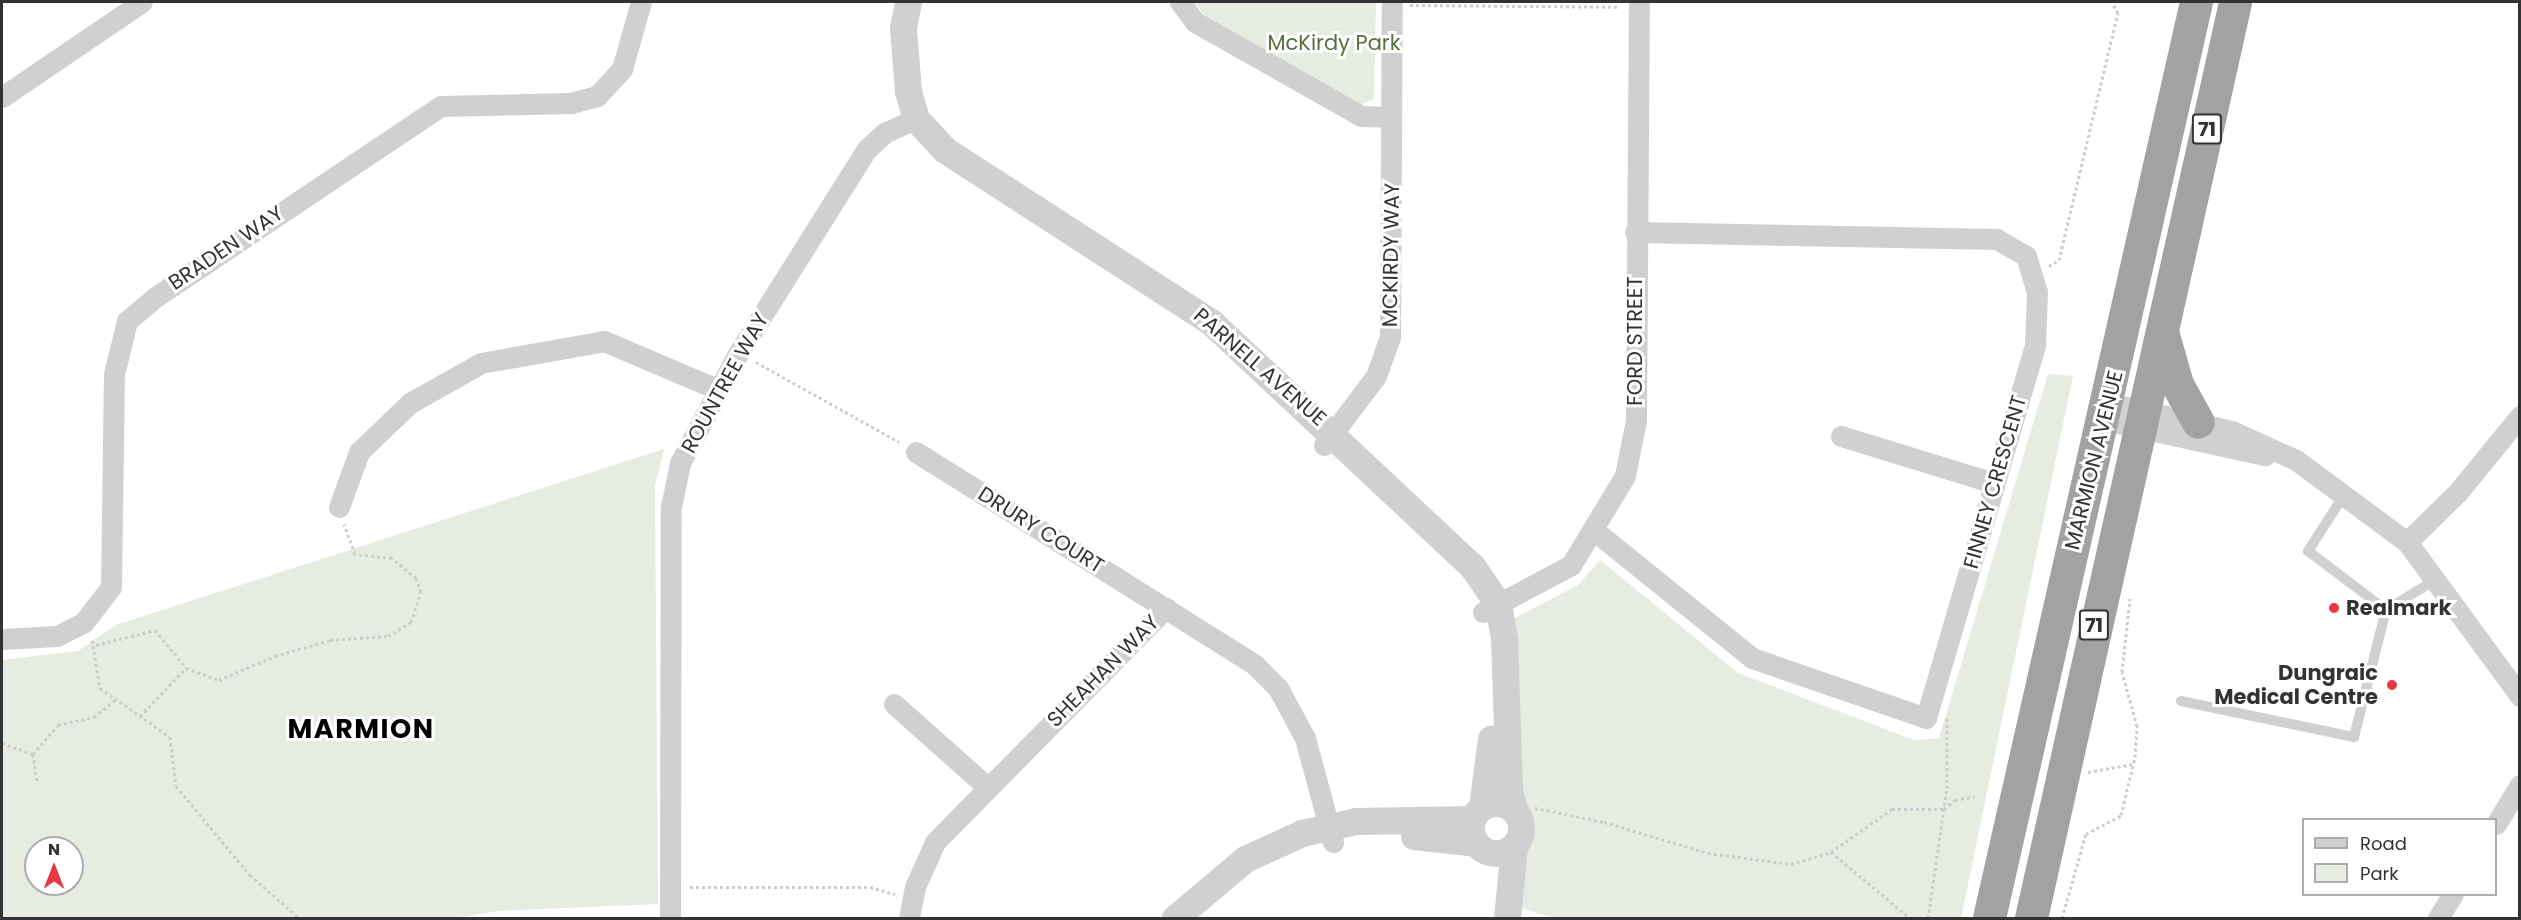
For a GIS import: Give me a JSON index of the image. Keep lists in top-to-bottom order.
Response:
{
  "streets": {
    "highway": ["71", "MARMION AVENUE"],
    "street": [
      "BRADEN WAY",
      "MCKIRDY WAY",
      "FORD STREET",
      "PARNELL AVENUE",
      "ROUNTREE WAY",
      "FINNEY CRESCENT",
      "DRURY COURT",
      "SHEAHAN WAY"
    ]
  },
  "crossings": [
    ["MCKIRDY WAY", "PARNELL AVENUE"],
    ["FORD STREET", "PARNELL AVENUE"],
    ["FORD STREET", "FINNEY CRESCENT"],
    ["PARNELL AVENUE", "ROUNTREE WAY"],
    ["DRURY COURT", "SHEAHAN WAY"]
  ],
  "districts": ["MARMION"],
  "parks": ["McKirdy Park"],
  "places": ["Realmark", "Dungraic Medical Centre"],
  "legend": ["Road", "Park"],
  "north": "top"
}
